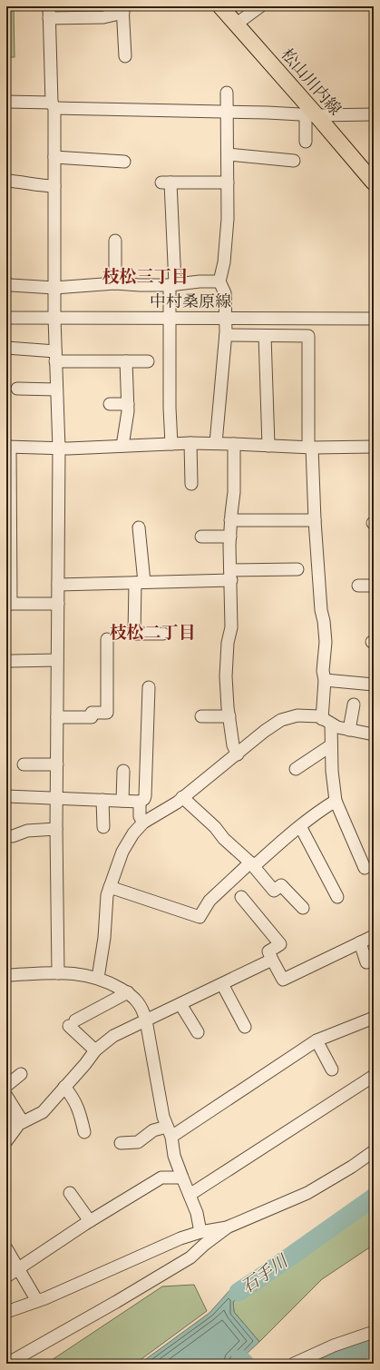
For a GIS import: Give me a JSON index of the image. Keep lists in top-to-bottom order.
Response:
{
  "streets": {
    "main road": ["松山川内線"],
    "street": ["中村桑原線"]
  },
  "districts": ["枝松三丁目", "枝松二丁目"],
  "water": ["石手川"]
}
